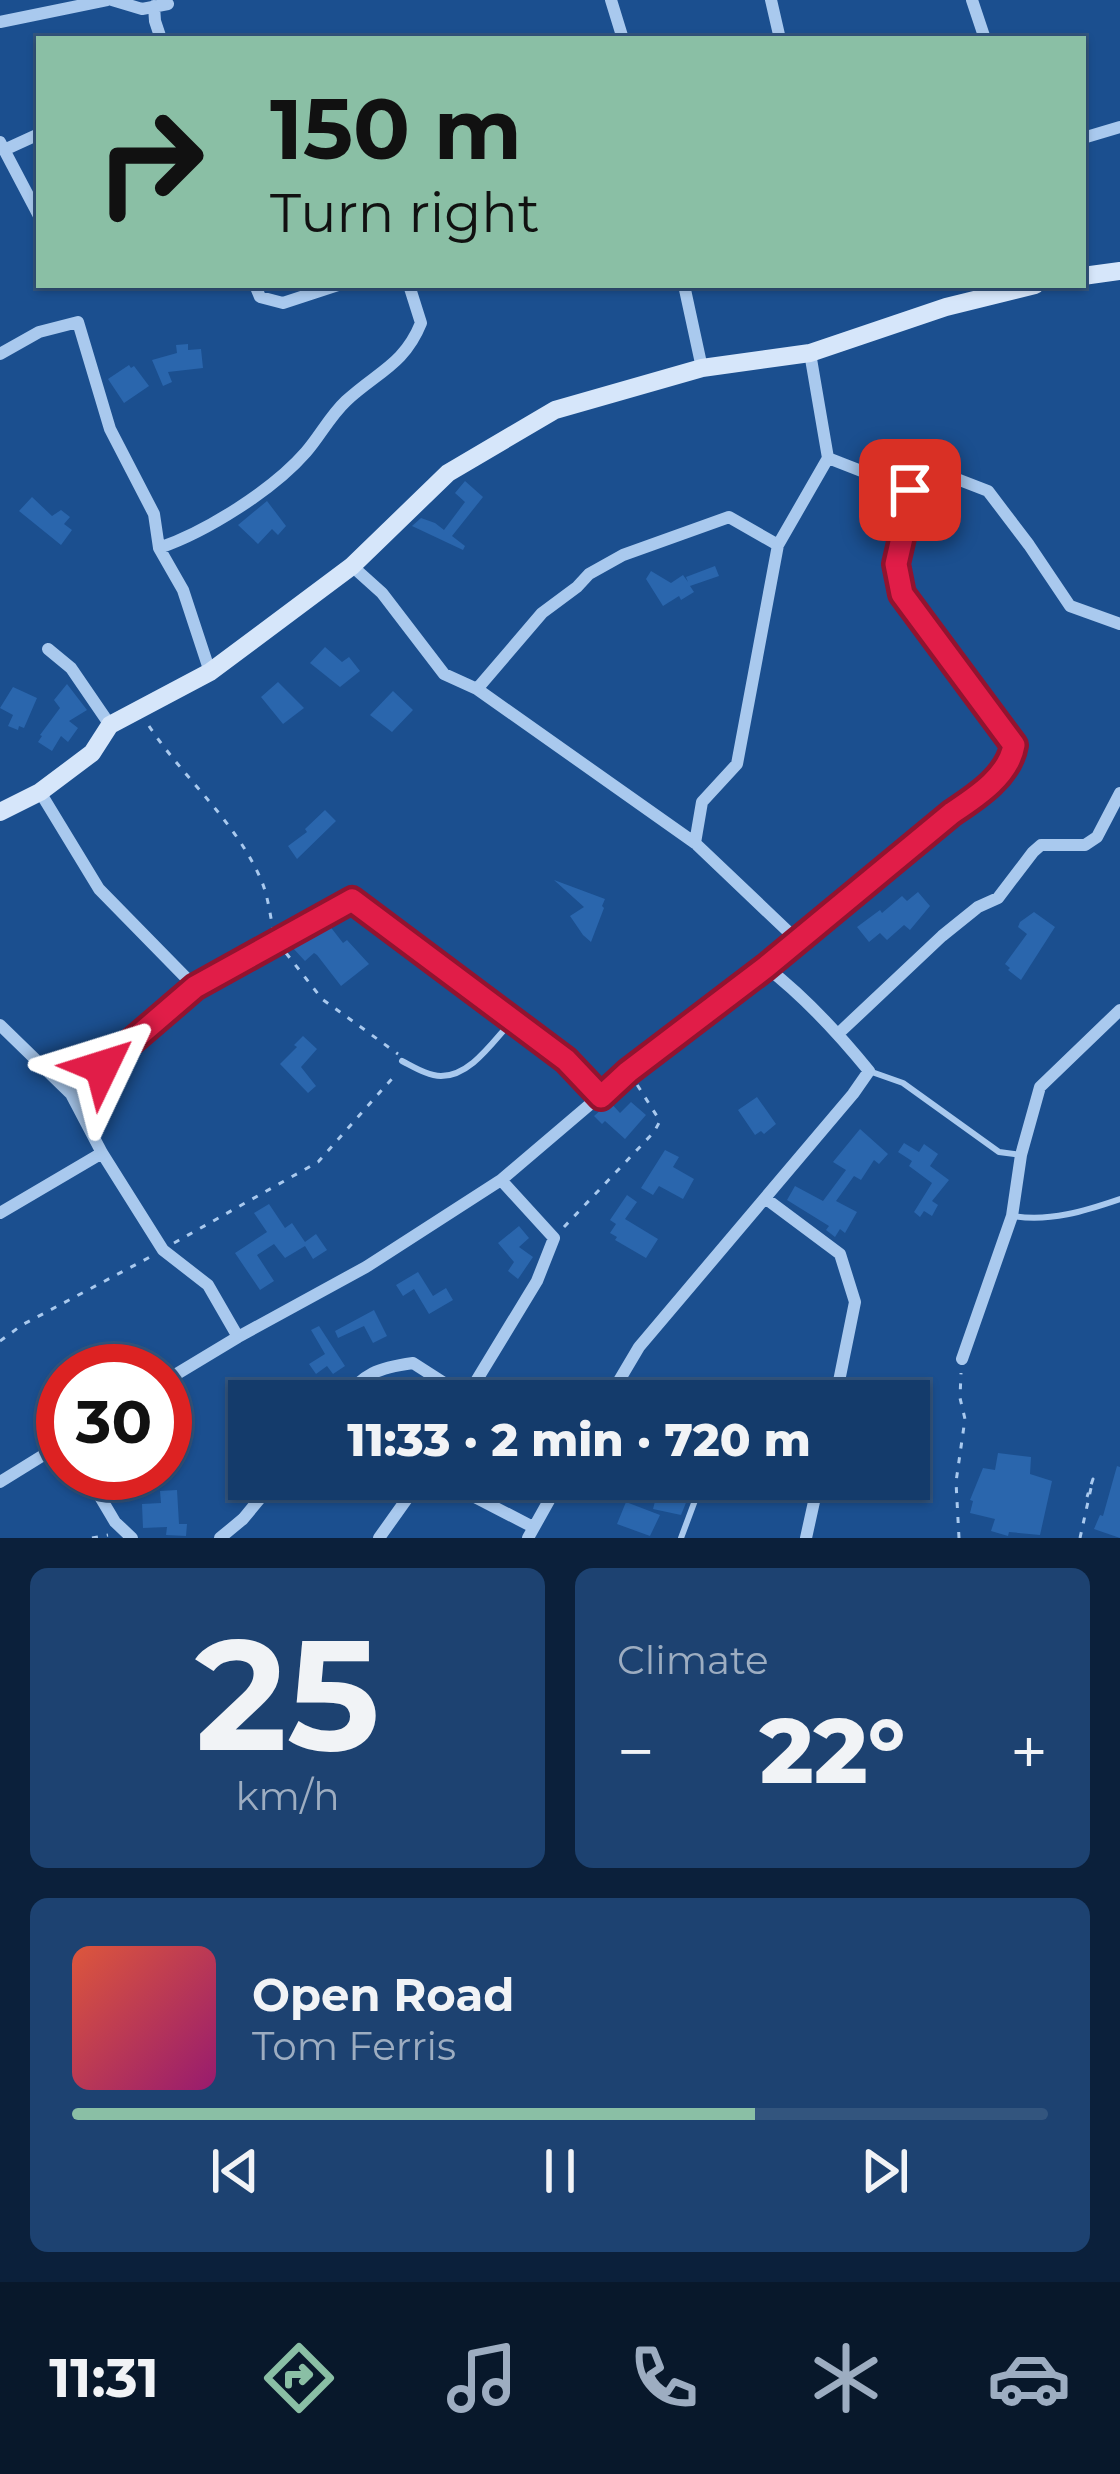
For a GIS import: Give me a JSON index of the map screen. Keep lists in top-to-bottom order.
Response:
{
  "page": {
    "turn": ["150 m", "Turn right"],
    "limit": "30",
    "trip": "11:33 · 2 min · 720 m",
    "tile": [
      ["25", "km/h"],
      "Climate"
    ],
    "heat": ["−", "22°", "+"],
    "song": ["Open Road", "Tom Ferris"],
    "tabs": "11:31"
  }
}
